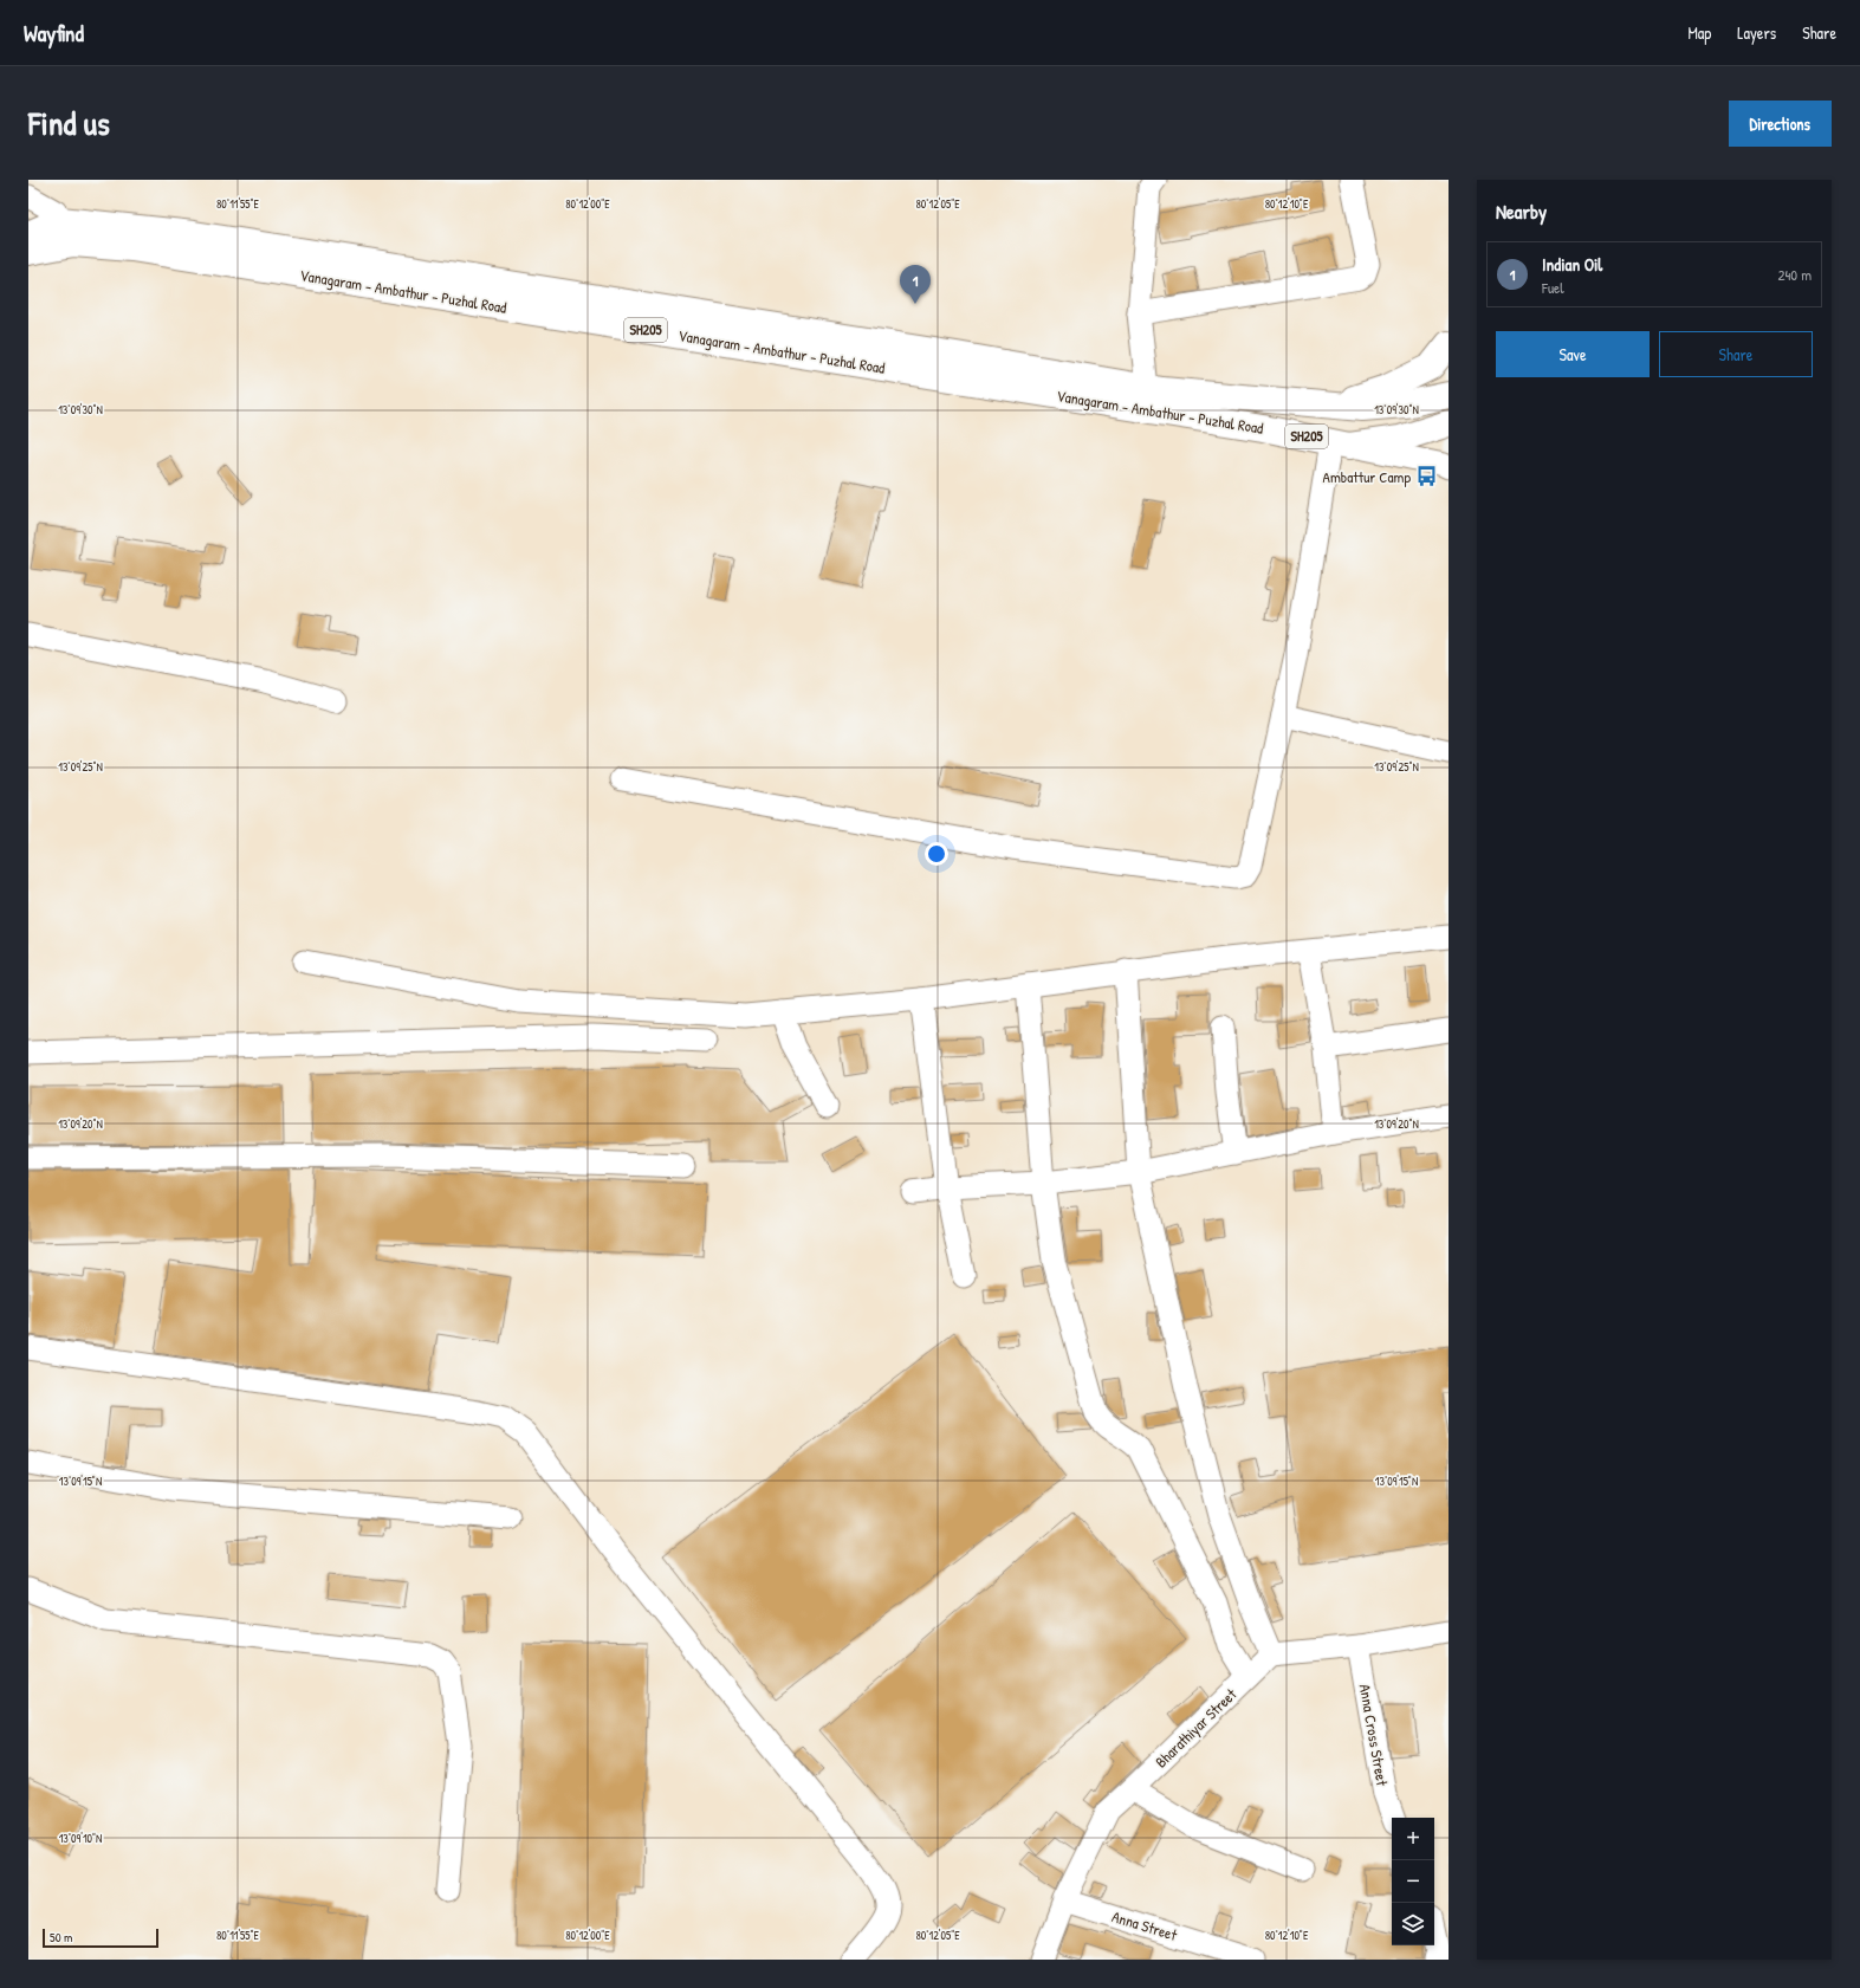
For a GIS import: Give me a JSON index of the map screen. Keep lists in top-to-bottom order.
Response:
{
  "streets": {
    "main road": ["Vanagaram - Ambathur - Puzhal Road", "SH205"],
    "street": ["Bharathiyar Street", "Anna Cross Street", "Anna Street"]
  },
  "crossings": [
    ["Bharathiyar Street", "Anna Street"]
  ],
  "places": {
    "bus stop": ["Ambattur Camp"]
  },
  "scale_bar": "50 m",
  "page": {
    "header": "Wayfind",
    "nav": ["Map", "Layers", "Share"],
    "title": "Find us",
    "buttons": [
      "Directions",
      ["Save", "Share"]
    ],
    "heading": "Nearby",
    "list": [
      {
        "mark": "1",
        "name": "Indian Oil",
        "note": "Fuel",
        "value": "240 m"
      }
    ],
    "pins": "1",
    "map_buttons": ["+", "−"],
    "scale": "50 m"
  },
  "coordinates": [
    "80°11'55\"E",
    "80°12'00\"E",
    "80°12'05\"E",
    "80°12'10\"E",
    "13°09'30\"N",
    "13°09'25\"N",
    "13°09'20\"N",
    "13°09'15\"N",
    "13°09'10\"N"
  ]
}
